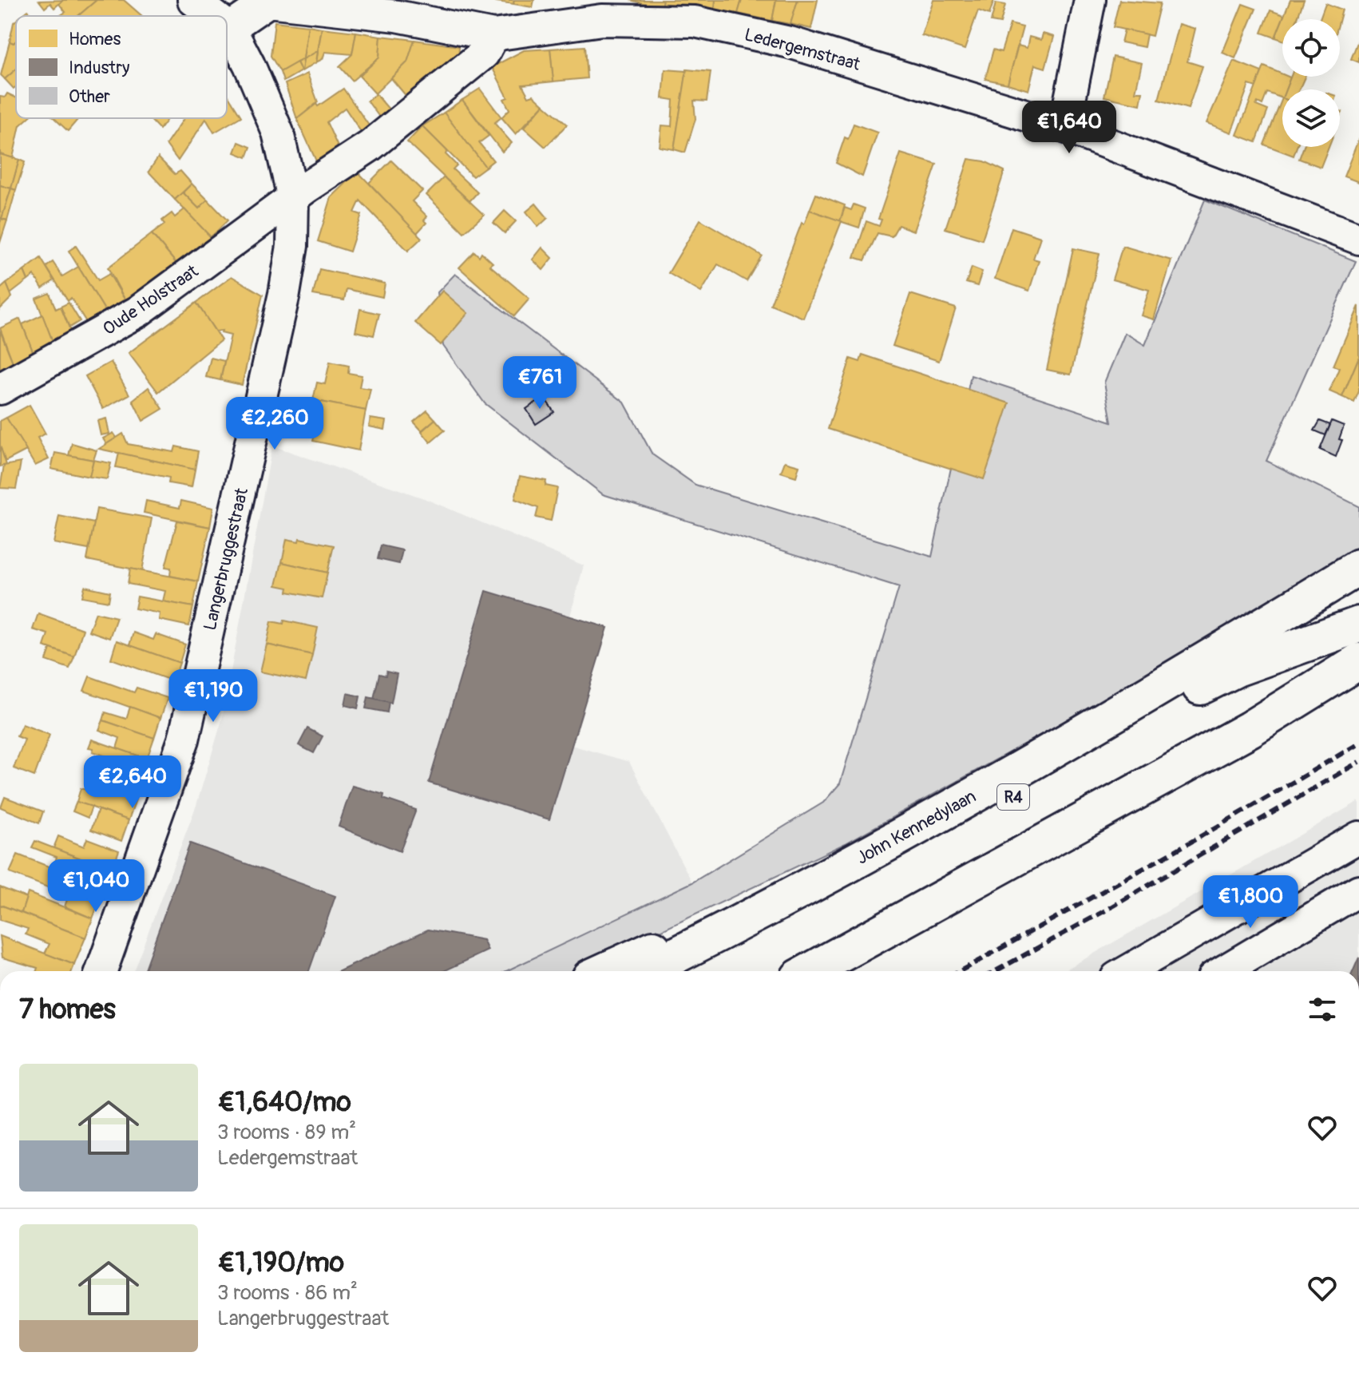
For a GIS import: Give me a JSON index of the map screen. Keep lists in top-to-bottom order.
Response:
{
  "streets": {
    "highway": ["R4", "John Kennedylaan"],
    "street": ["Ledergemstraat", "Oude Holstraat", "Langerbruggestraat"]
  },
  "crossings": [
    ["Ledergemstraat", "Langerbruggestraat"],
    ["Oude Holstraat", "Langerbruggestraat"]
  ],
  "legend": ["Homes", "Industry", "Other"],
  "page": {
    "price": [
      "€1,640",
      "€761",
      "€2,260",
      "€1,190",
      "€2,640",
      "€1,040",
      "€1,800"
    ],
    "heading": "7 homes",
    "list": [
      {
        "name": "€1,640/mo",
        "note": "3 rooms · 89 m² · Ledergemstraat"
      },
      {
        "name": "€1,190/mo",
        "note": "3 rooms · 86 m² · Langerbruggestraat"
      }
    ]
  }
}
